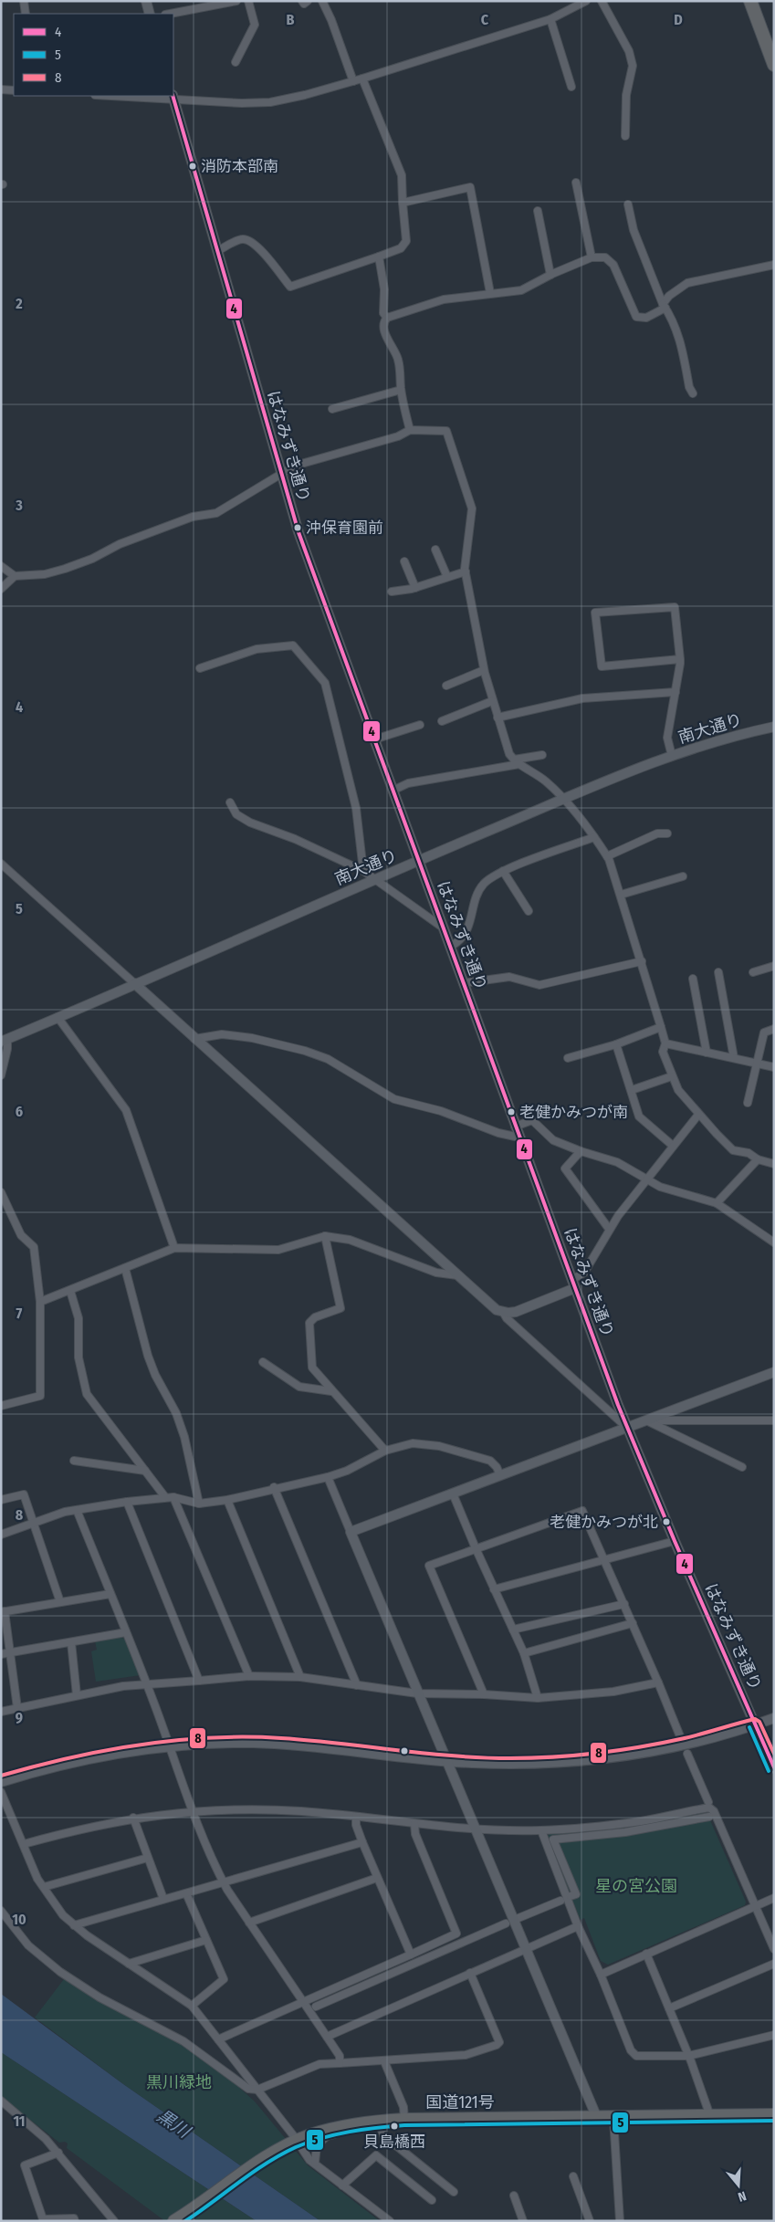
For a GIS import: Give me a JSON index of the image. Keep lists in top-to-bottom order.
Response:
{
  "streets": {
    "highway": ["国道121号"],
    "street": ["はなみずき通り", "南大通り"]
  },
  "crossings": [
    ["はなみずき通り", "南大通り"]
  ],
  "water": ["黒川"],
  "parks": ["星の宮公園", "黒川緑地"],
  "places": [
    "消防本部南",
    "沖保育園前",
    "老健かみつが南",
    "老健かみつが北",
    "貝島橋西"
  ],
  "lines": ["transit line 4", "transit line 8", "transit line 5"],
  "legend": ["4", "5", "8"],
  "north": "bottom",
  "grid": {
    "columns": ["B", "C", "D"],
    "rows": [
      "2",
      "3",
      "4",
      "5",
      "6",
      "7",
      "8",
      "9",
      "10",
      "11"
    ]
  }
}
